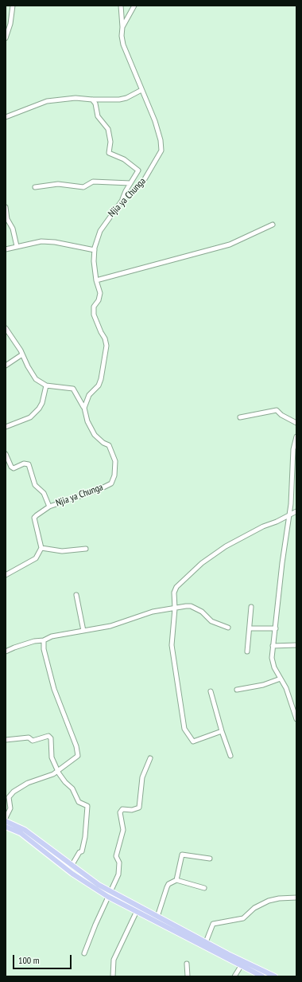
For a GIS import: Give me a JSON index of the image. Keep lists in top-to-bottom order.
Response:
{
  "streets": {
    "street": ["Njia ya Chunga"]
  },
  "scale_bar": "100 m"
}
